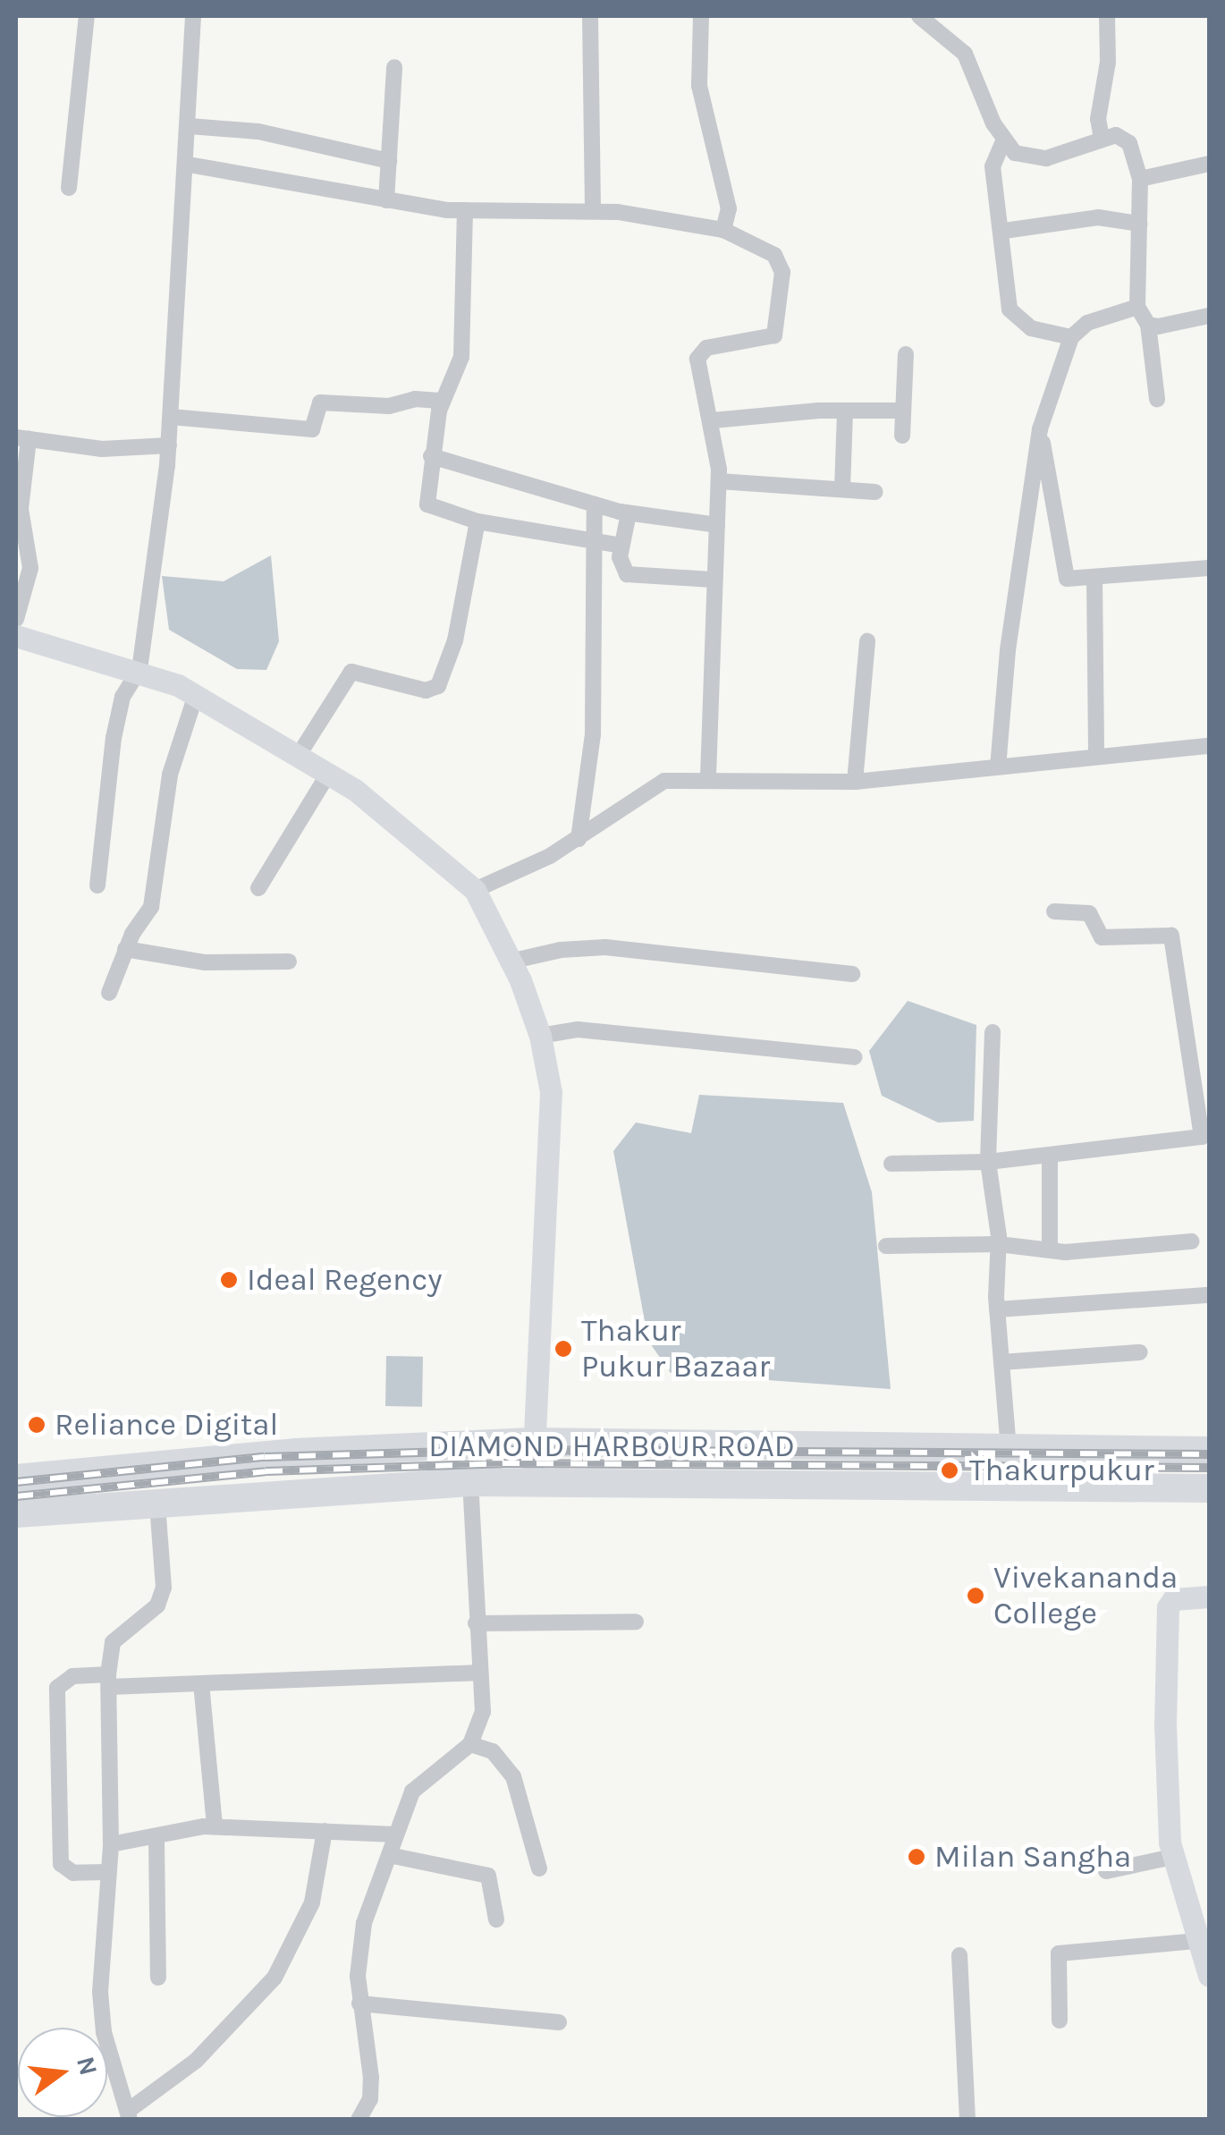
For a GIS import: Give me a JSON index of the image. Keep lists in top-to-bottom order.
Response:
{
  "streets": {
    "highway": ["DIAMOND HARBOUR ROAD"]
  },
  "places": [
    "Ideal Regency",
    "Thakur Pukur Bazaar",
    "Reliance Digital",
    "Thakurpukur",
    "Vivekananda College",
    "Milan Sangha"
  ],
  "north": "right"
}
